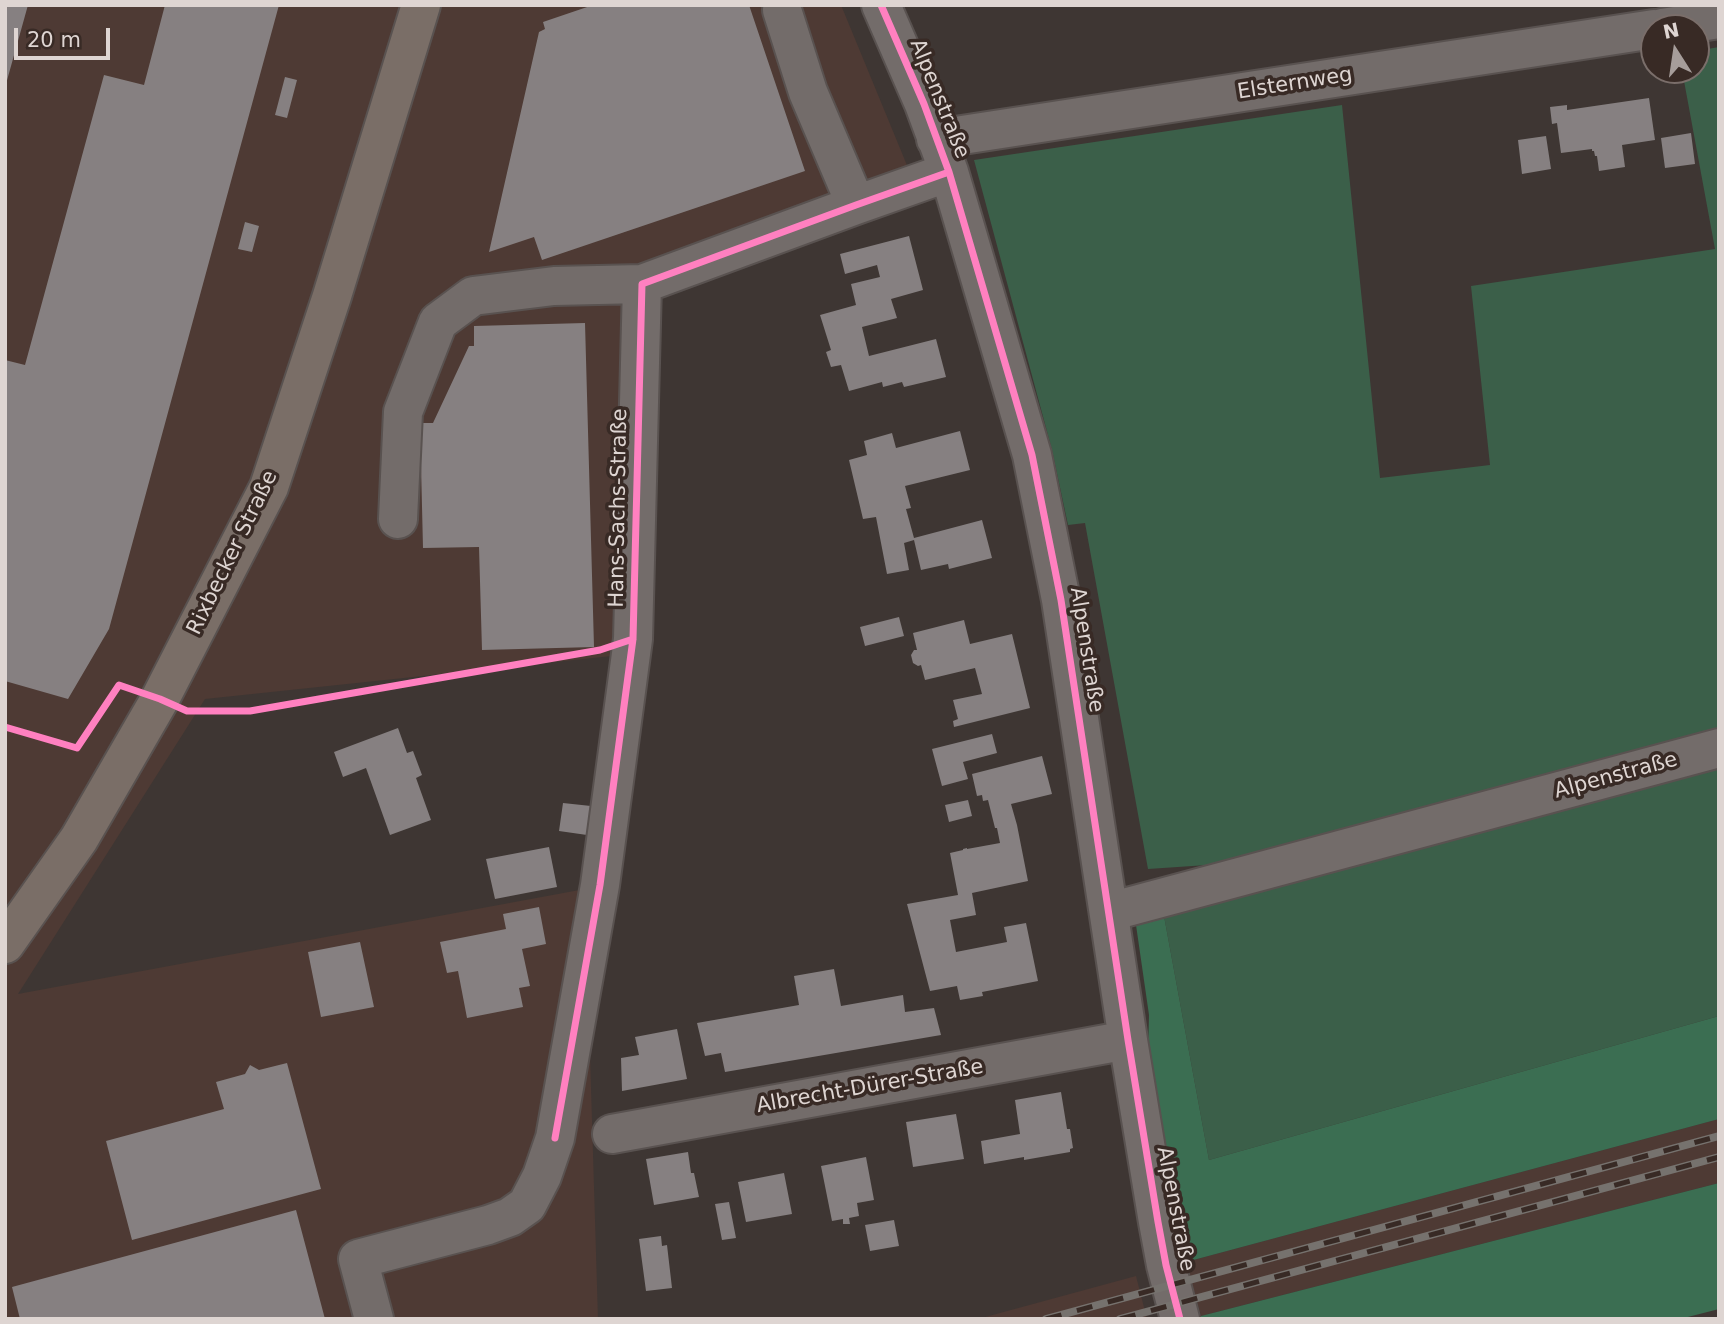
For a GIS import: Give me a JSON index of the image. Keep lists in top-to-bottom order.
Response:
{
  "streets": {
    "main road": ["Rixbecker Straße"],
    "street": [
      "Elsternweg",
      "Alpenstraße",
      "Hans-Sachs-Straße",
      "Albrecht-Dürer-Straße"
    ]
  },
  "crossings": [
    ["Elsternweg", "Alpenstraße"],
    ["Alpenstraße", "Albrecht-Dürer-Straße"]
  ],
  "scale_bar": "20 m",
  "north": "top"
}
